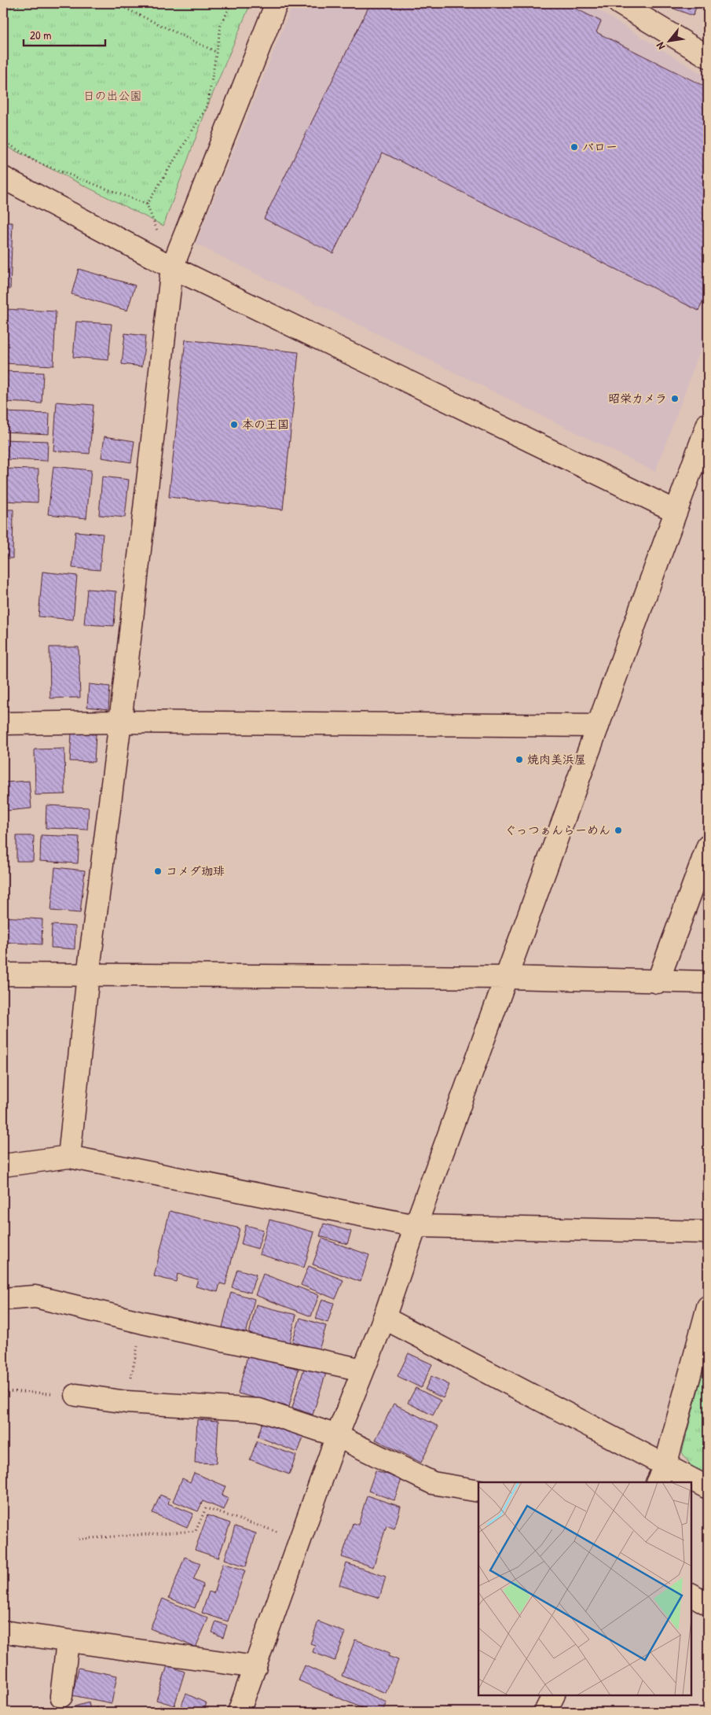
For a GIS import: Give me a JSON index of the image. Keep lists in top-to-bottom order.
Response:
{
  "parks": ["日の出公園"],
  "places": [
    "バロー",
    "昭栄カメラ",
    "本の王国",
    "焼肉美浜屋",
    "ぐっつぁんらーめん",
    "コメダ珈琲"
  ],
  "scale_bar": "20 m",
  "north": "bottom left"
}
